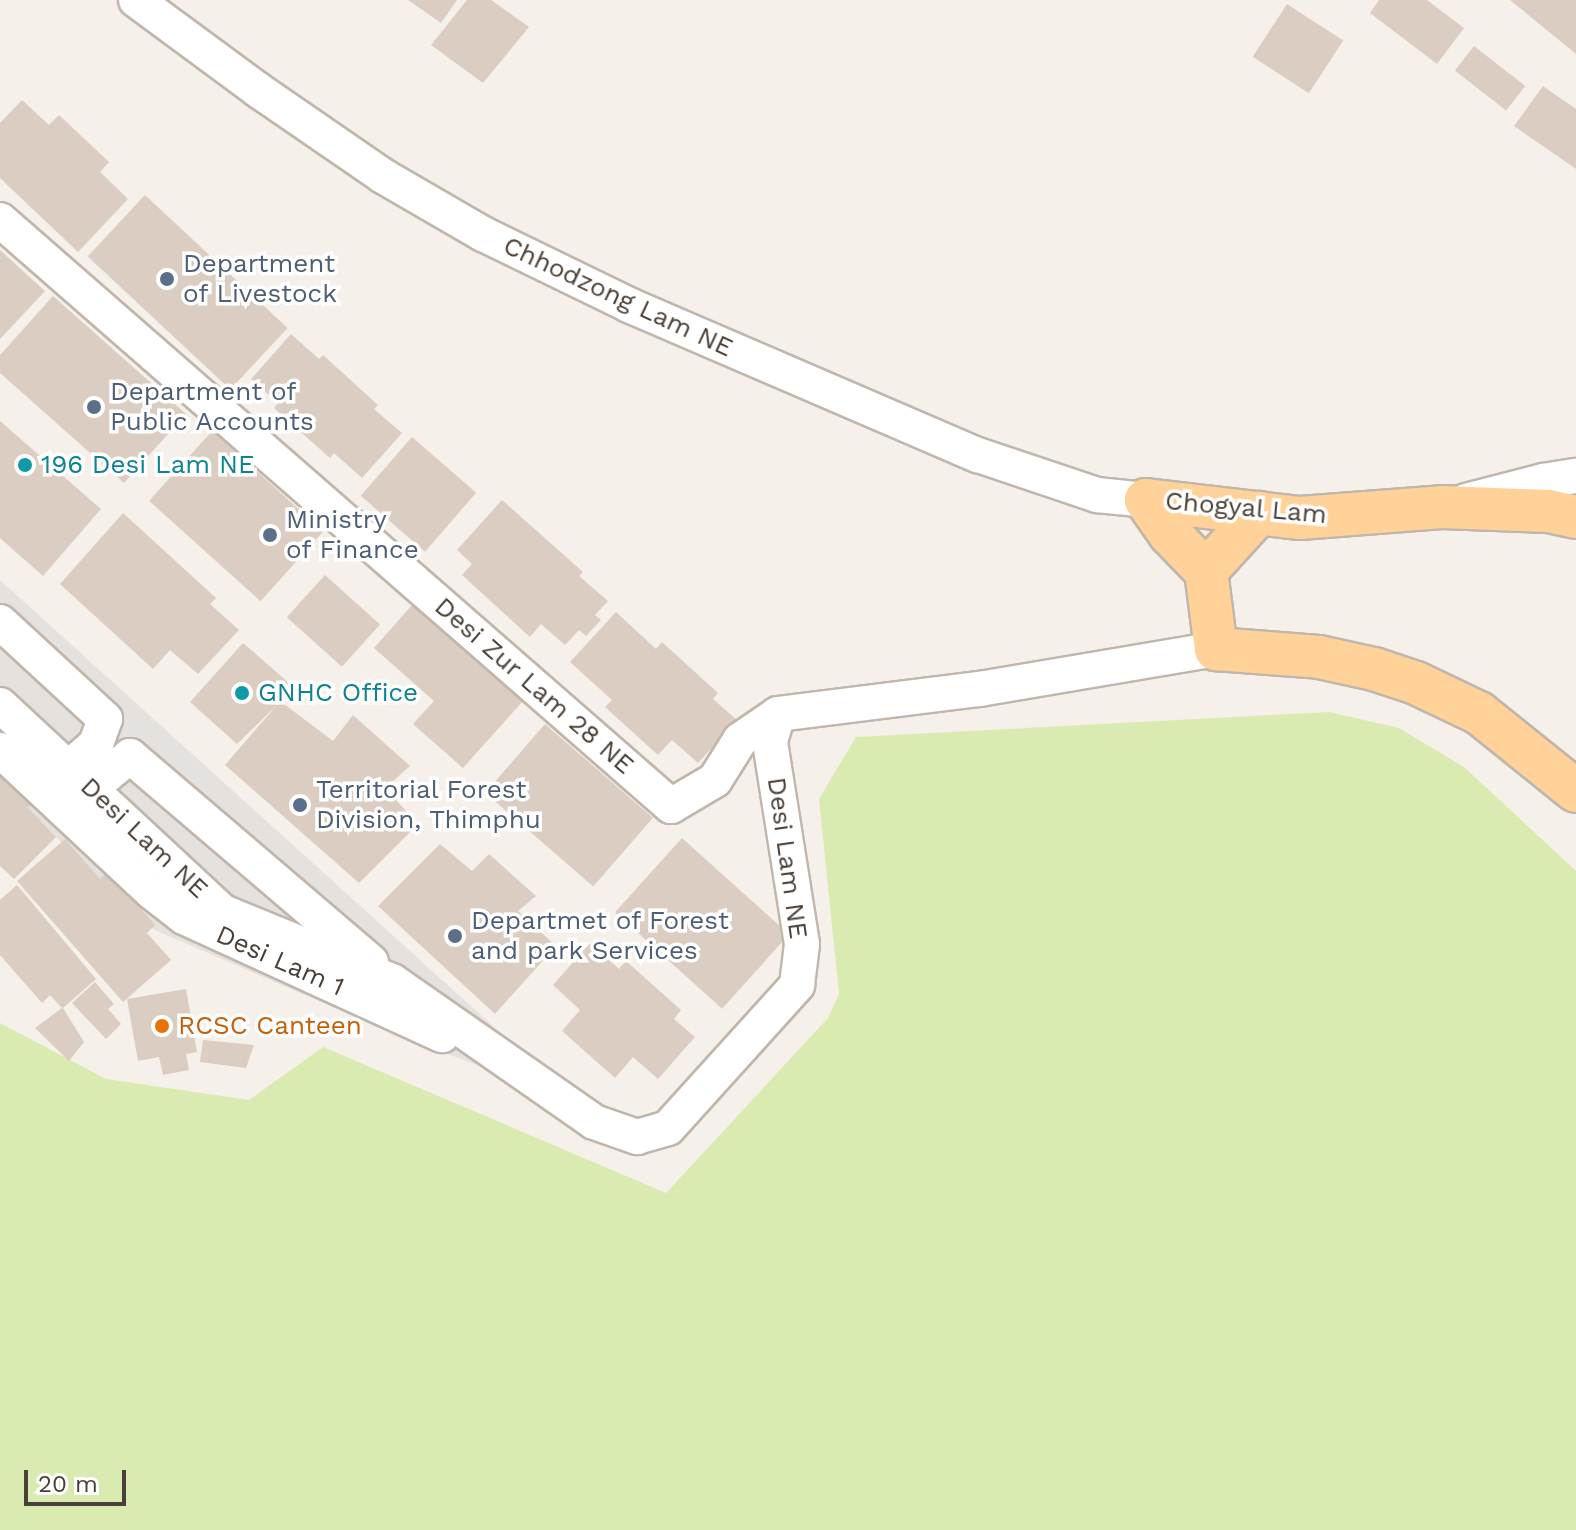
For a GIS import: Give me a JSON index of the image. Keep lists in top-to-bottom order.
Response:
{
  "streets": {
    "main road": ["Chogyal Lam"],
    "street": [
      "Chhodzong Lam NE",
      "Desi Zur Lam 28 NE",
      "Desi Lam NE",
      "Desi Lam 1"
    ]
  },
  "crossings": [
    ["Chhodzong Lam NE", "Chogyal Lam"],
    ["Desi Zur Lam 28 NE", "Desi Lam NE"],
    ["Desi Lam NE", "Desi Lam 1"]
  ],
  "places": [
    "Department of Livestock",
    "Department of Public Accounts",
    "196 Desi Lam NE",
    "Ministry of Finance",
    "GNHC Office",
    "Territorial Forest Division, Thimphu",
    "Departmet of Forest and park Services",
    "RCSC Canteen"
  ],
  "scale_bar": "20 m"
}
